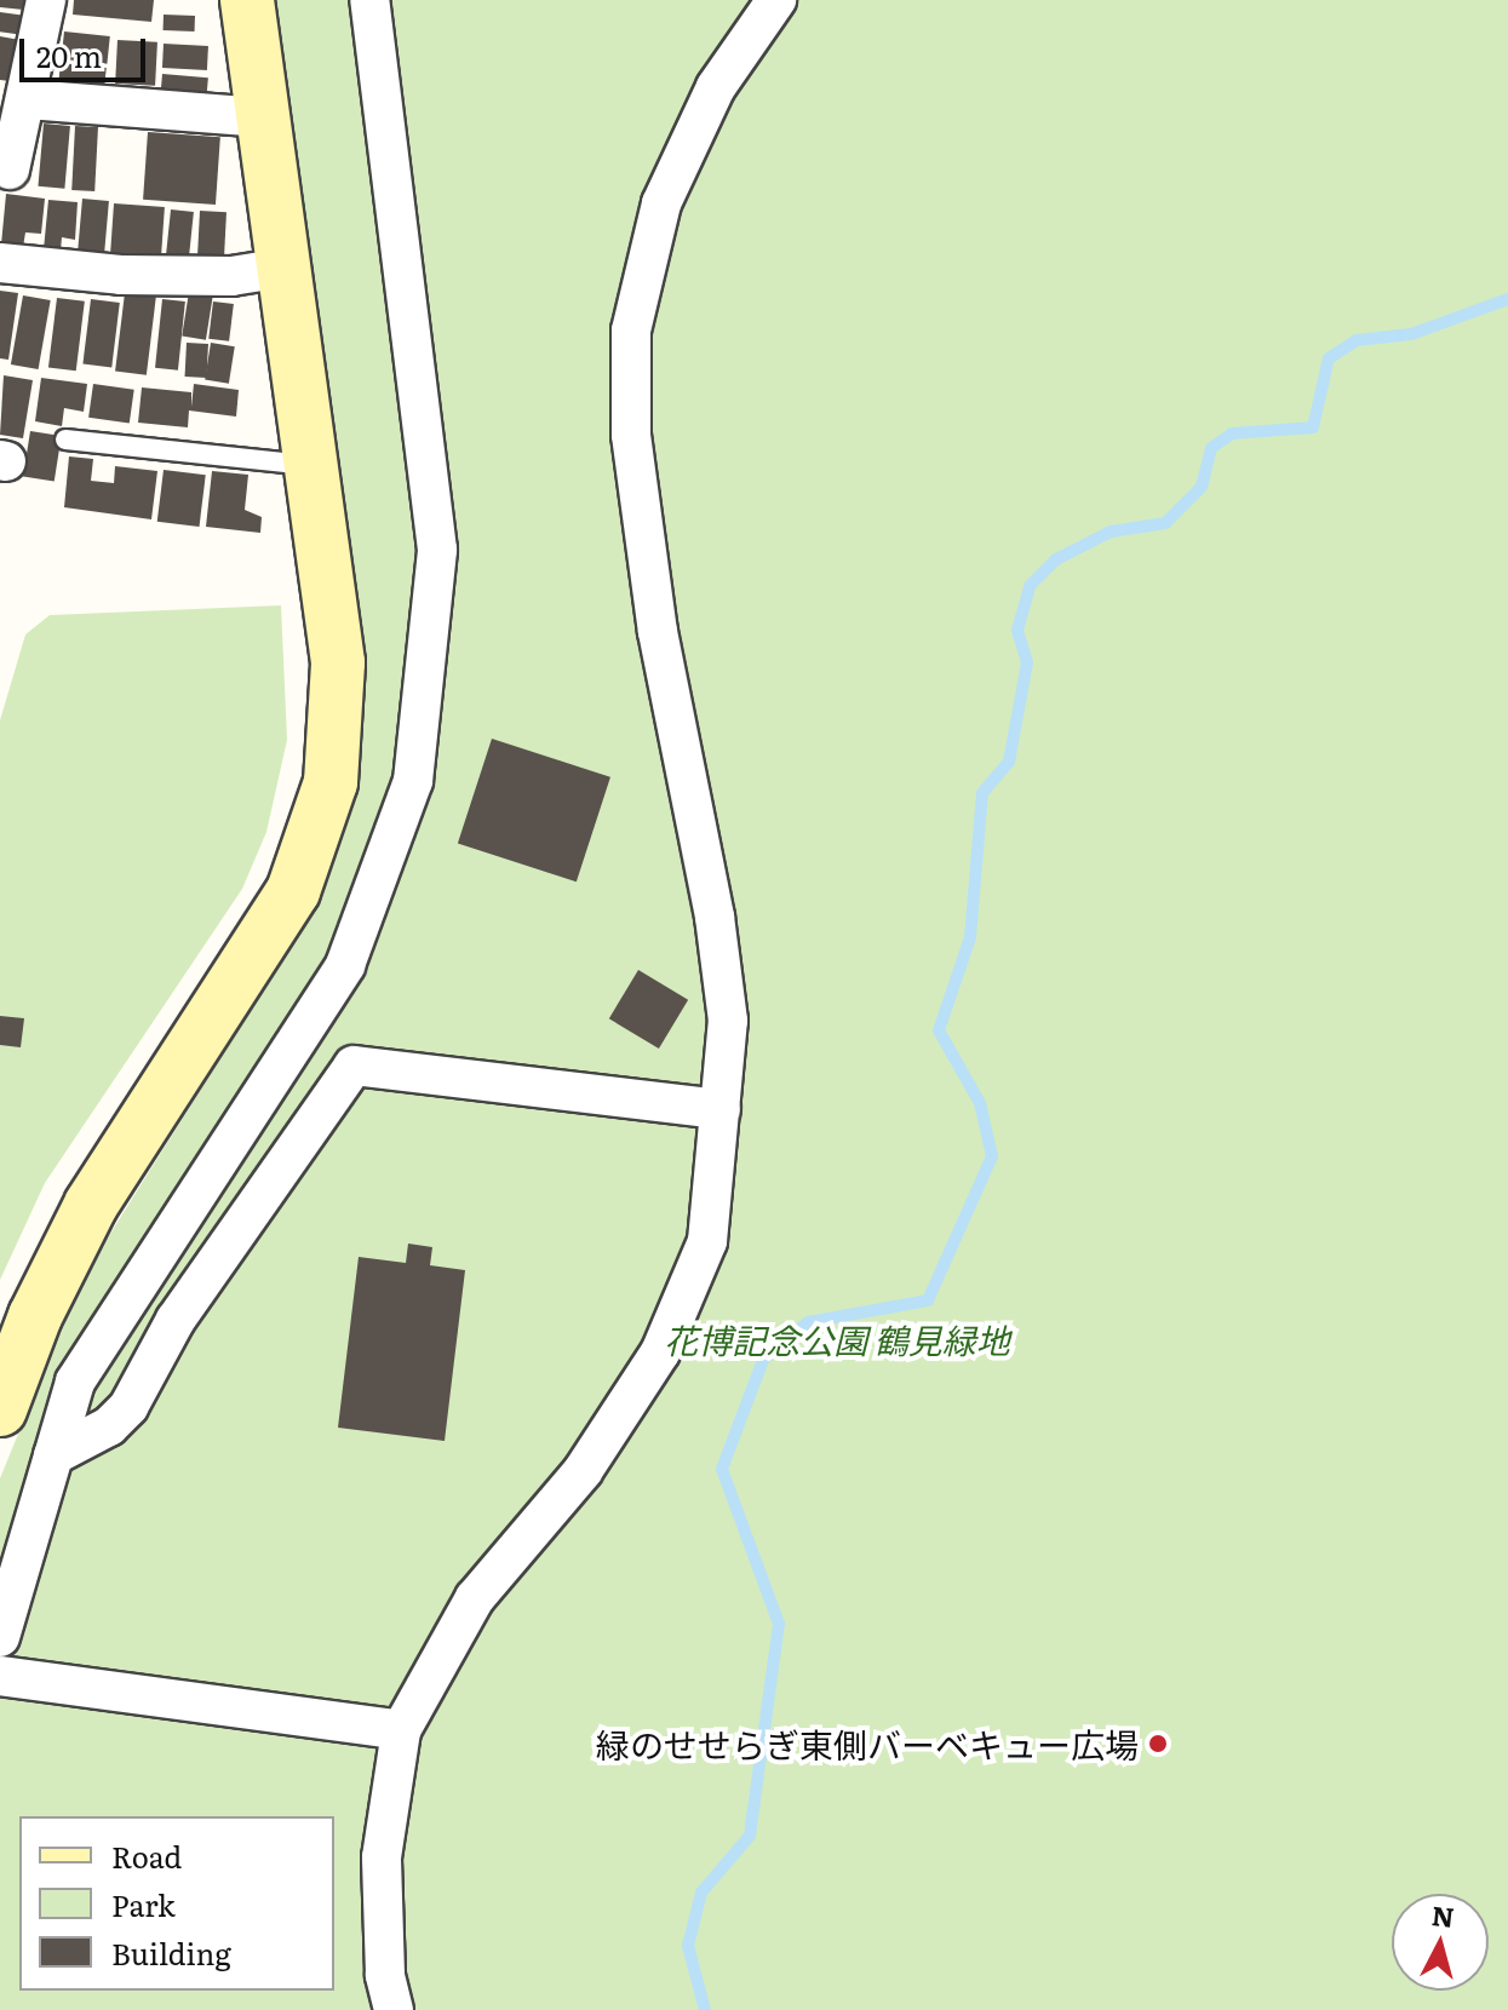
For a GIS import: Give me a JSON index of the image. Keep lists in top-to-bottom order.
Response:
{
  "parks": ["花博記念公園 鶴見緑地"],
  "places": ["緑のせせらぎ東側バーベキュー広場"],
  "legend": ["Road", "Park", "Building"],
  "scale_bar": "20 m",
  "north": "top"
}
